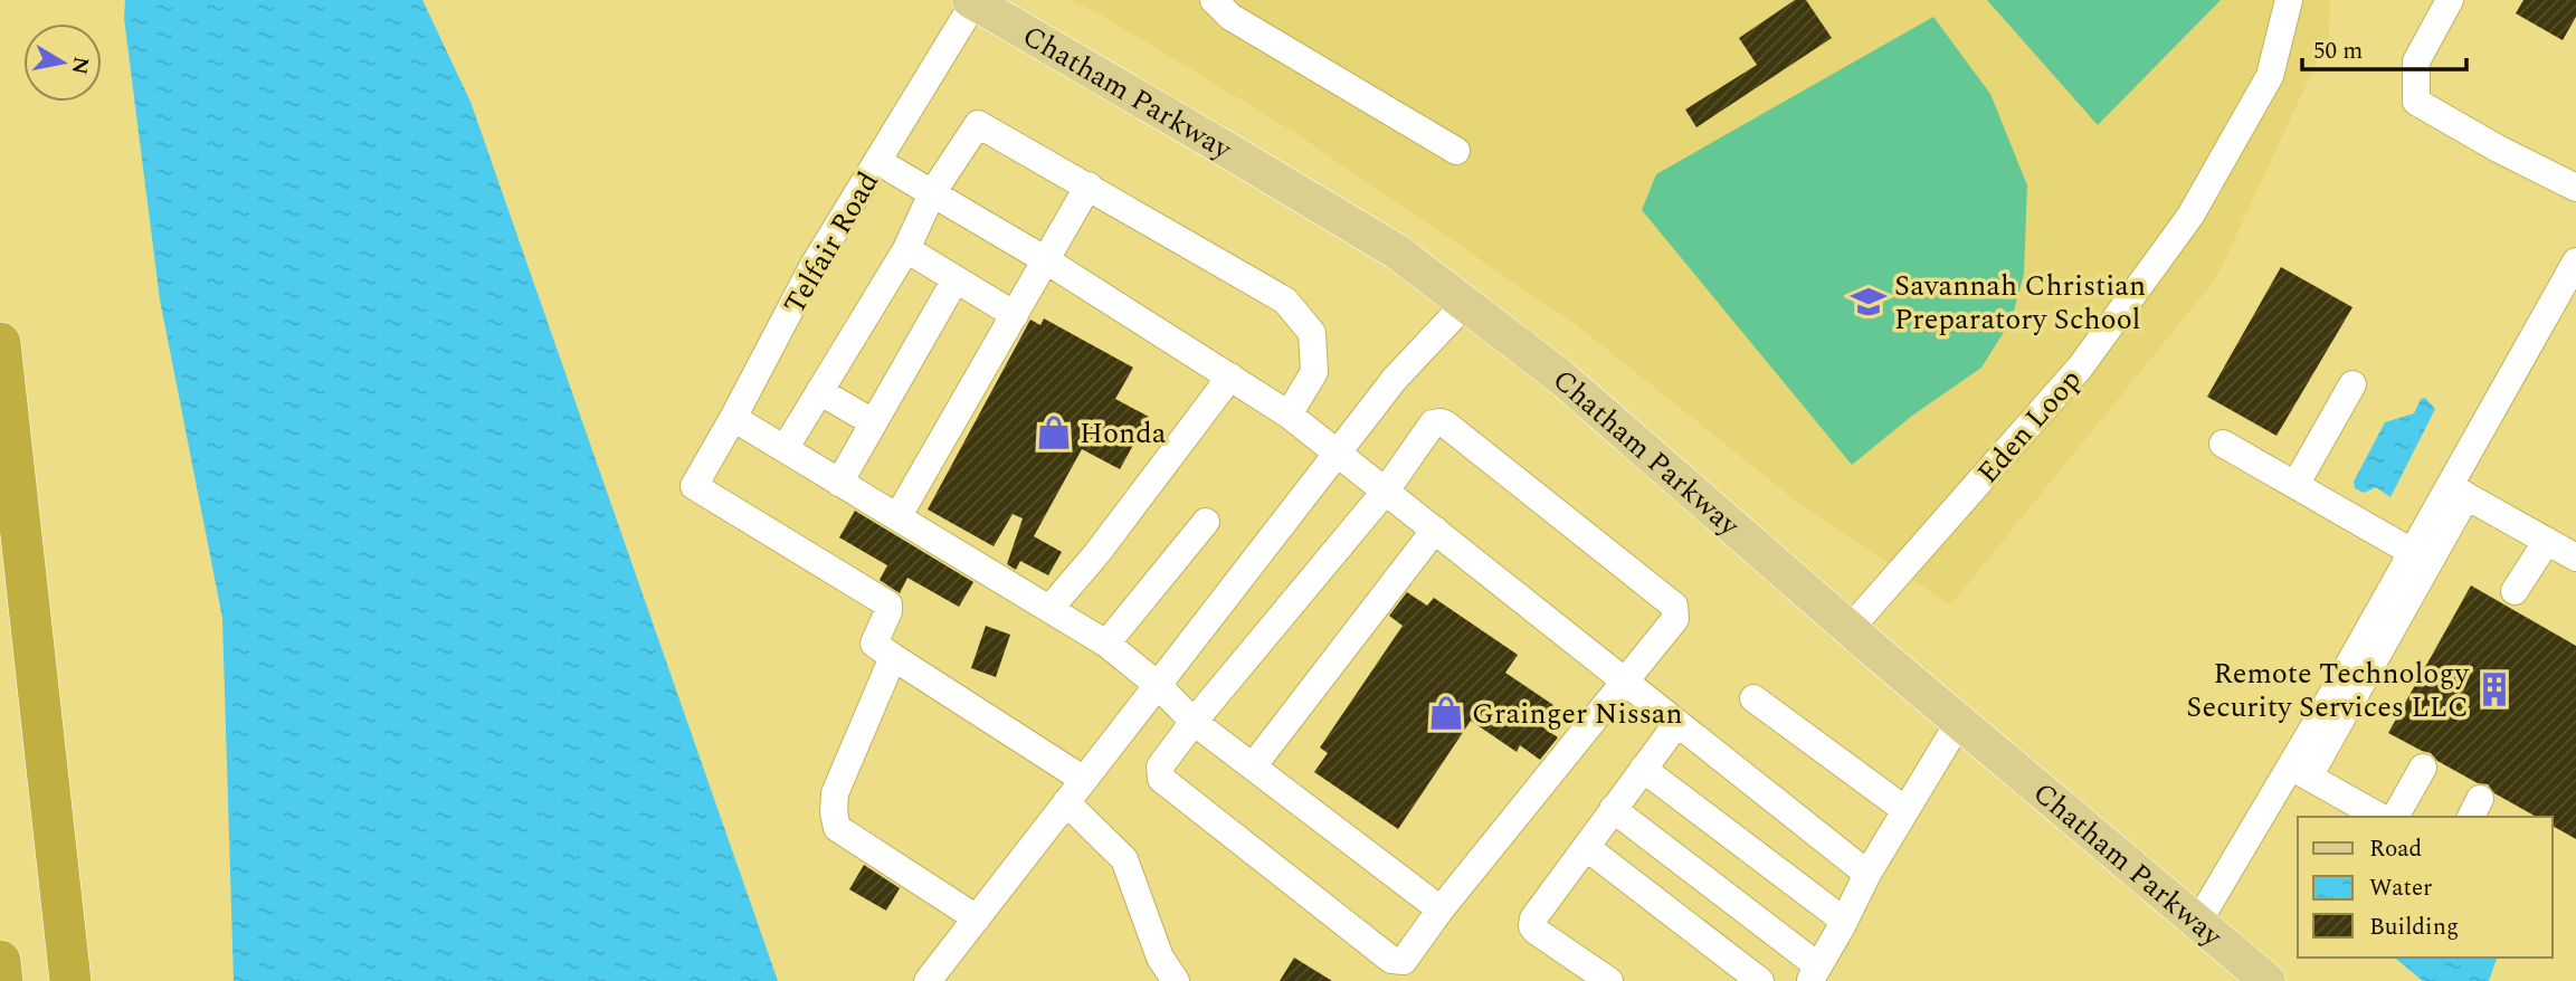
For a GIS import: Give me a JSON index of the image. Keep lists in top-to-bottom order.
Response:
{
  "streets": {
    "main road": ["Chatham Parkway"],
    "street": ["Telfair Road", "Eden Loop"]
  },
  "crossings": [
    ["Chatham Parkway", "Telfair Road"],
    ["Chatham Parkway", "Eden Loop"]
  ],
  "places": {
    "school or university": ["Savannah Christian Preparatory School"],
    "shop": ["Honda", "Grainger Nissan"],
    "building": ["Remote Technology Security Services LLC"]
  },
  "legend": ["Road", "Water", "Building"],
  "scale_bar": "50 m",
  "north": "right"
}
